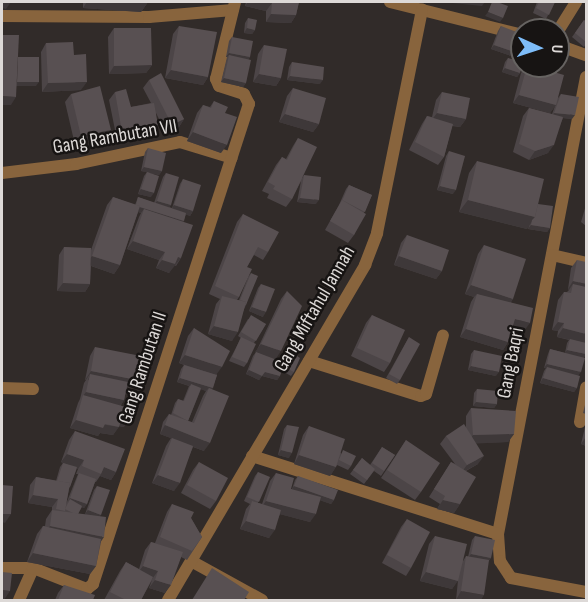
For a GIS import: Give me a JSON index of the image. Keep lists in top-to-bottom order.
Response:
{
  "streets": {
    "street": [
      "Gang Rambutan VII",
      "Gang Miftahul Jannah",
      "Gang Baqri",
      "Gang Rambutan II"
    ]
  },
  "crossings": [
    ["Gang Rambutan VII", "Gang Rambutan II"]
  ],
  "north": "right"
}
